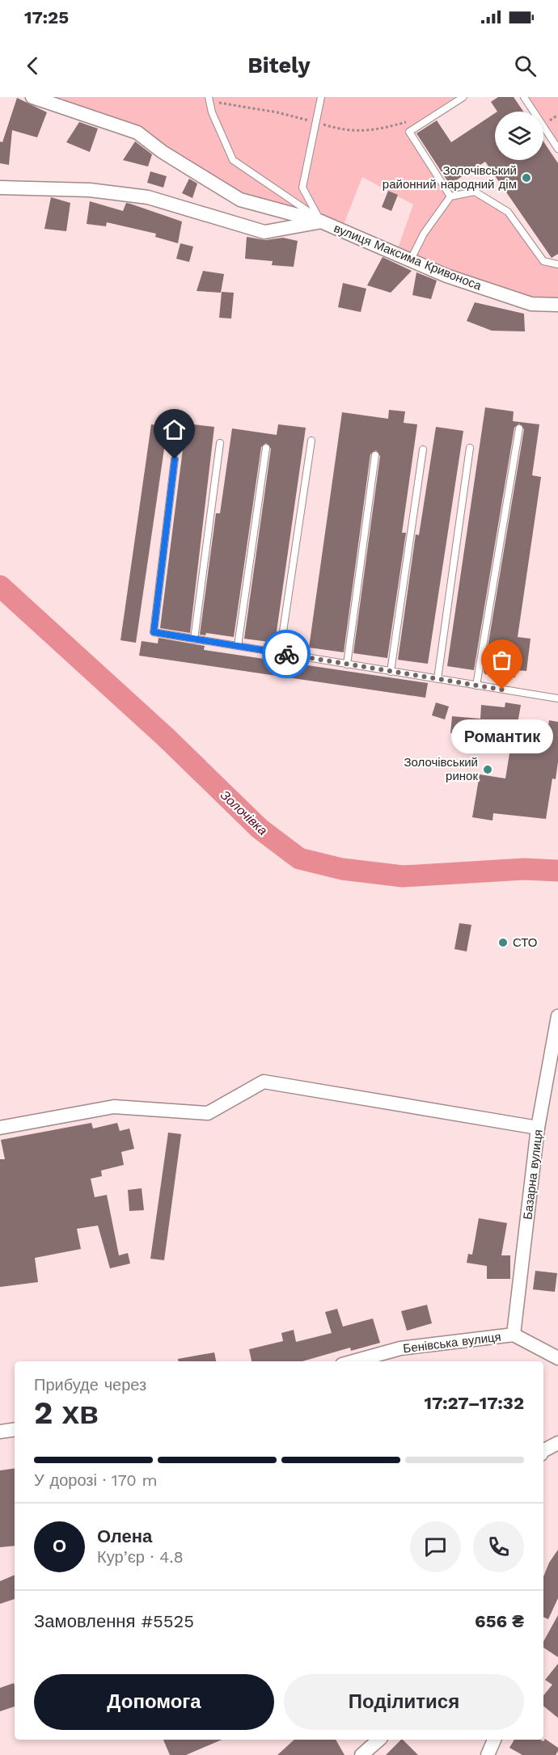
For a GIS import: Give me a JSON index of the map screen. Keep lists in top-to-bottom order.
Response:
{
  "streets": {
    "street": ["вулиця Максима Кривоноса", "Базарна вулиця", "Бенівська вулиця"]
  },
  "crossings": [
    ["Базарна вулиця", "Бенівська вулиця"]
  ],
  "water": ["Золочівка"],
  "places": [
    "Золочівський районний народний дім",
    "Романтик",
    "Золочівський ринок",
    "СТО"
  ],
  "page": {
    "status": "17:25",
    "header": "Bitely",
    "bubble": "Романтик",
    "heading": ["2 хв", "Прибуде через", "17:27–17:32"],
    "panel": [
      "Олена",
      "Кур’єр · 4.8",
      "Замовлення #5525",
      "656 ₴"
    ],
    "bar": "У дорозі · 170 m",
    "round": "О",
    "buttons": ["Допомога", "Поділитися"]
  }
}
